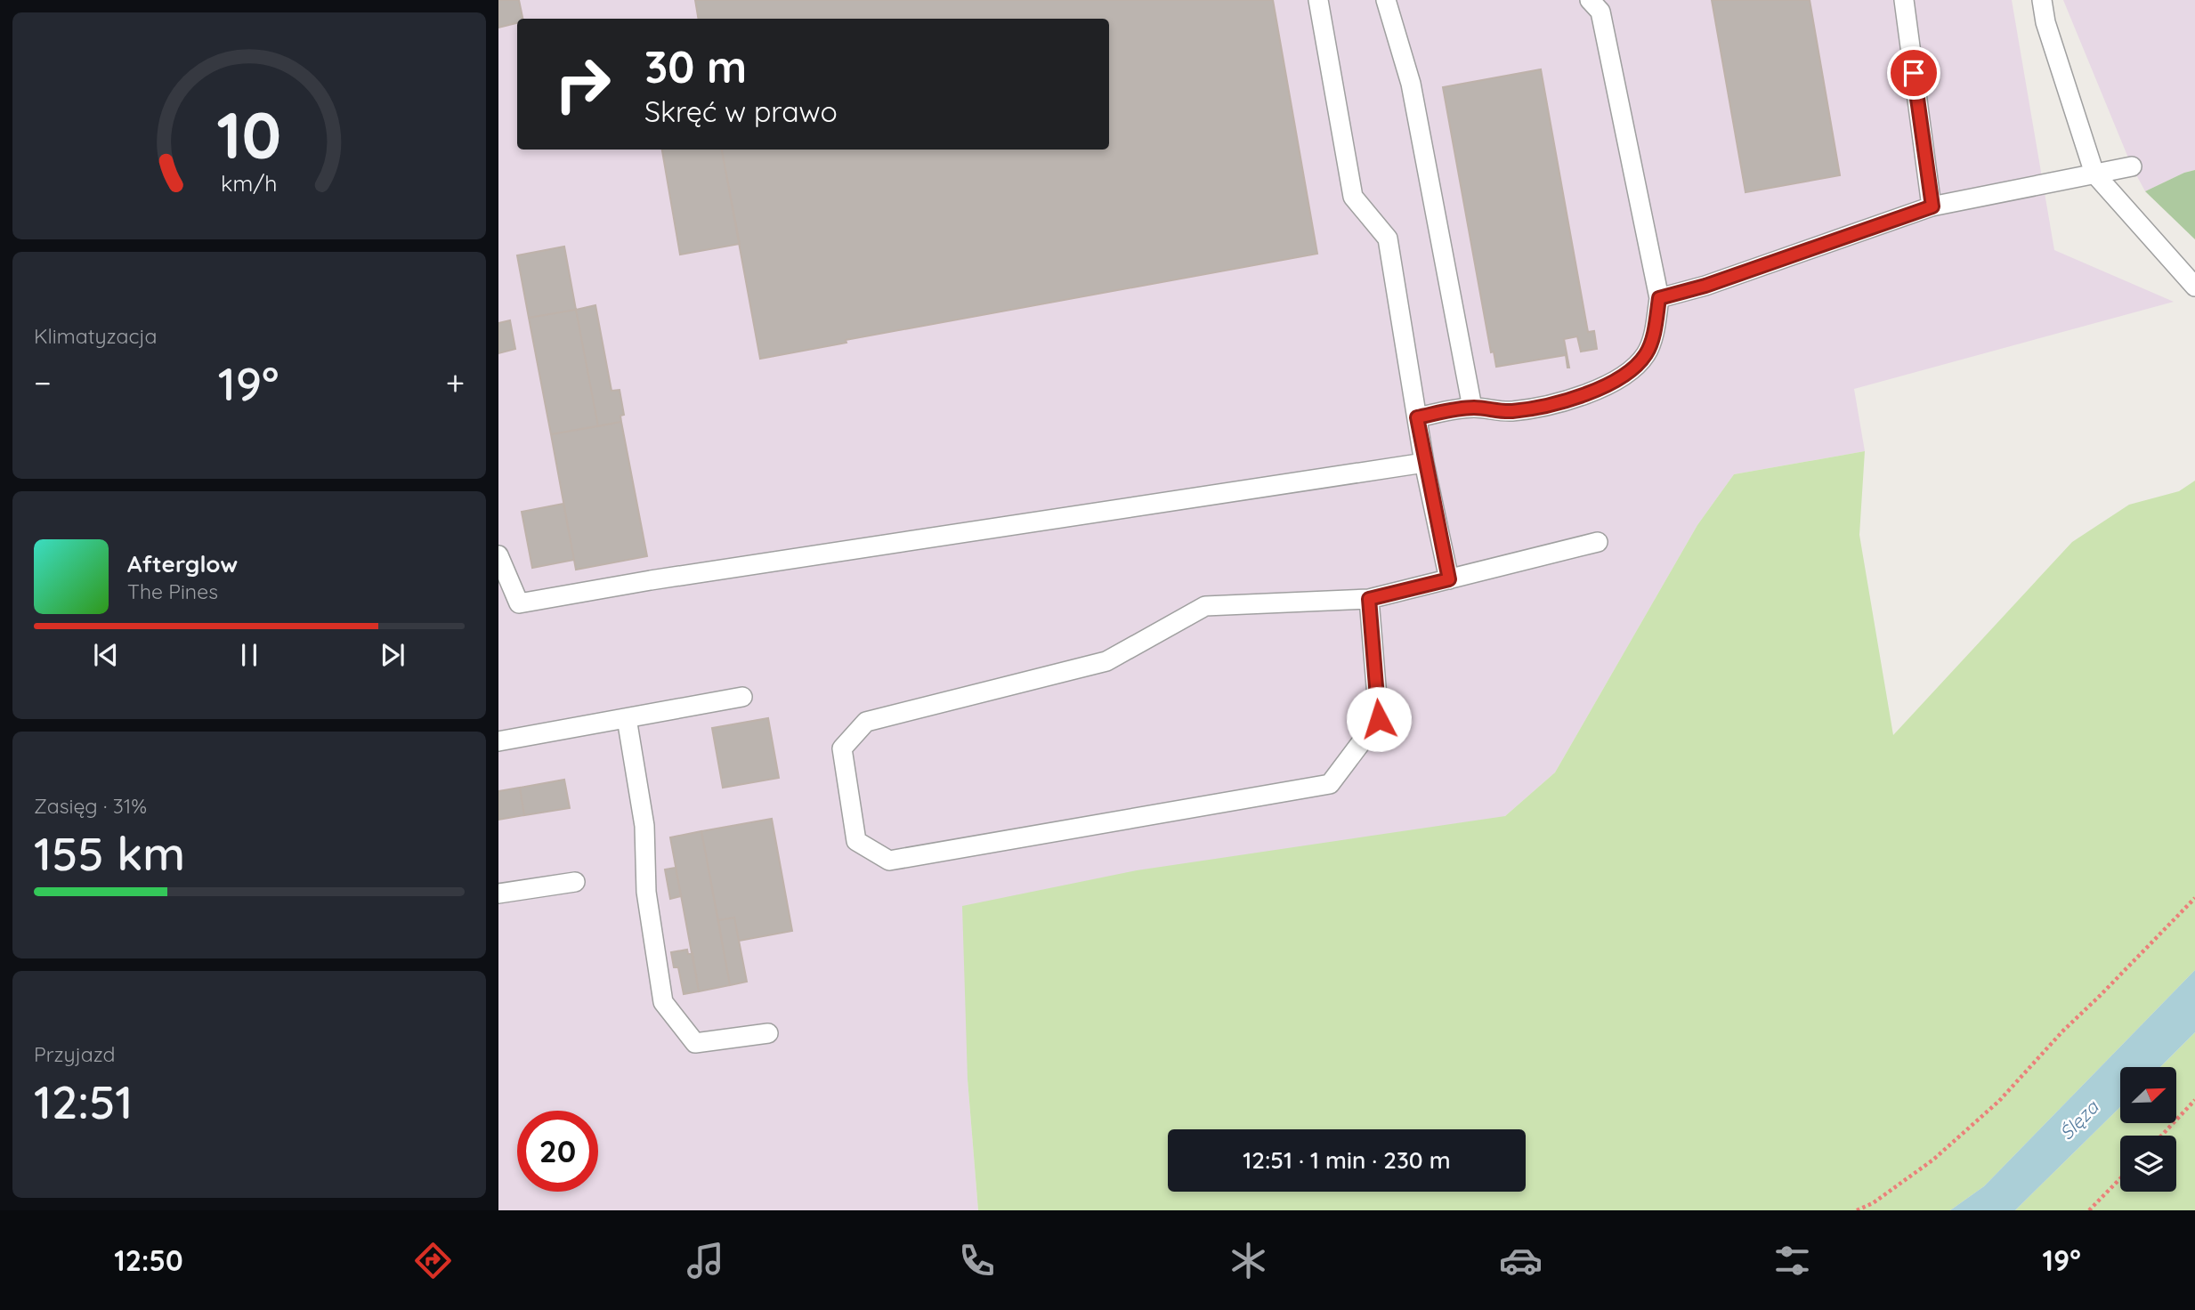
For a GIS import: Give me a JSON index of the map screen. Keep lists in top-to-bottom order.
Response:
{
  "water": ["Ślęza"],
  "north": "top right",
  "page": {
    "turn": ["30 m", "Skręć w prawo"],
    "tile": [
      "Klimatyzacja",
      ["Zasięg · 31%", "155 km"],
      ["Przyjazd", "12:51"]
    ],
    "heat": ["−", "19°", "+"],
    "song": ["Afterglow", "The Pines"],
    "limit": "20",
    "trip": "12:51 · 1 min · 230 m",
    "tabs": ["12:50", "19°"],
    "gauge": ["10", "km/h"]
  }
}
